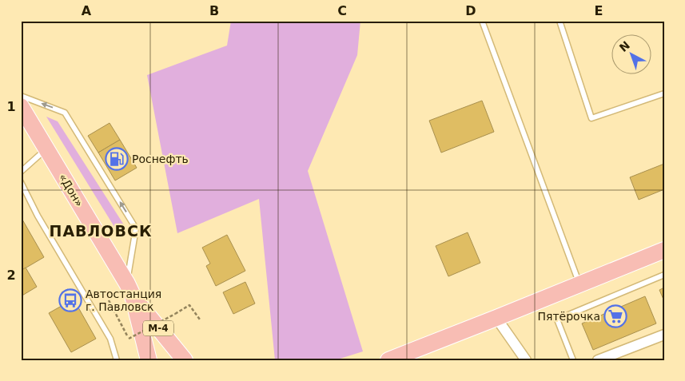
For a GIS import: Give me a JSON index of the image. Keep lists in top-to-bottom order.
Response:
{
  "streets": {
    "main road": ["«Дон»", "М-4"]
  },
  "districts": ["ПАВЛОВСК"],
  "places": {
    "fuel station": ["Роснефть"],
    "bus stop": ["Автостанция г. Павловск"],
    "supermarket": ["Пятёрочка"]
  },
  "north": "top left",
  "grid": {
    "columns": [
      "A",
      "B",
      "C",
      "D",
      "E"
    ],
    "rows": ["1", "2"]
  }
}
